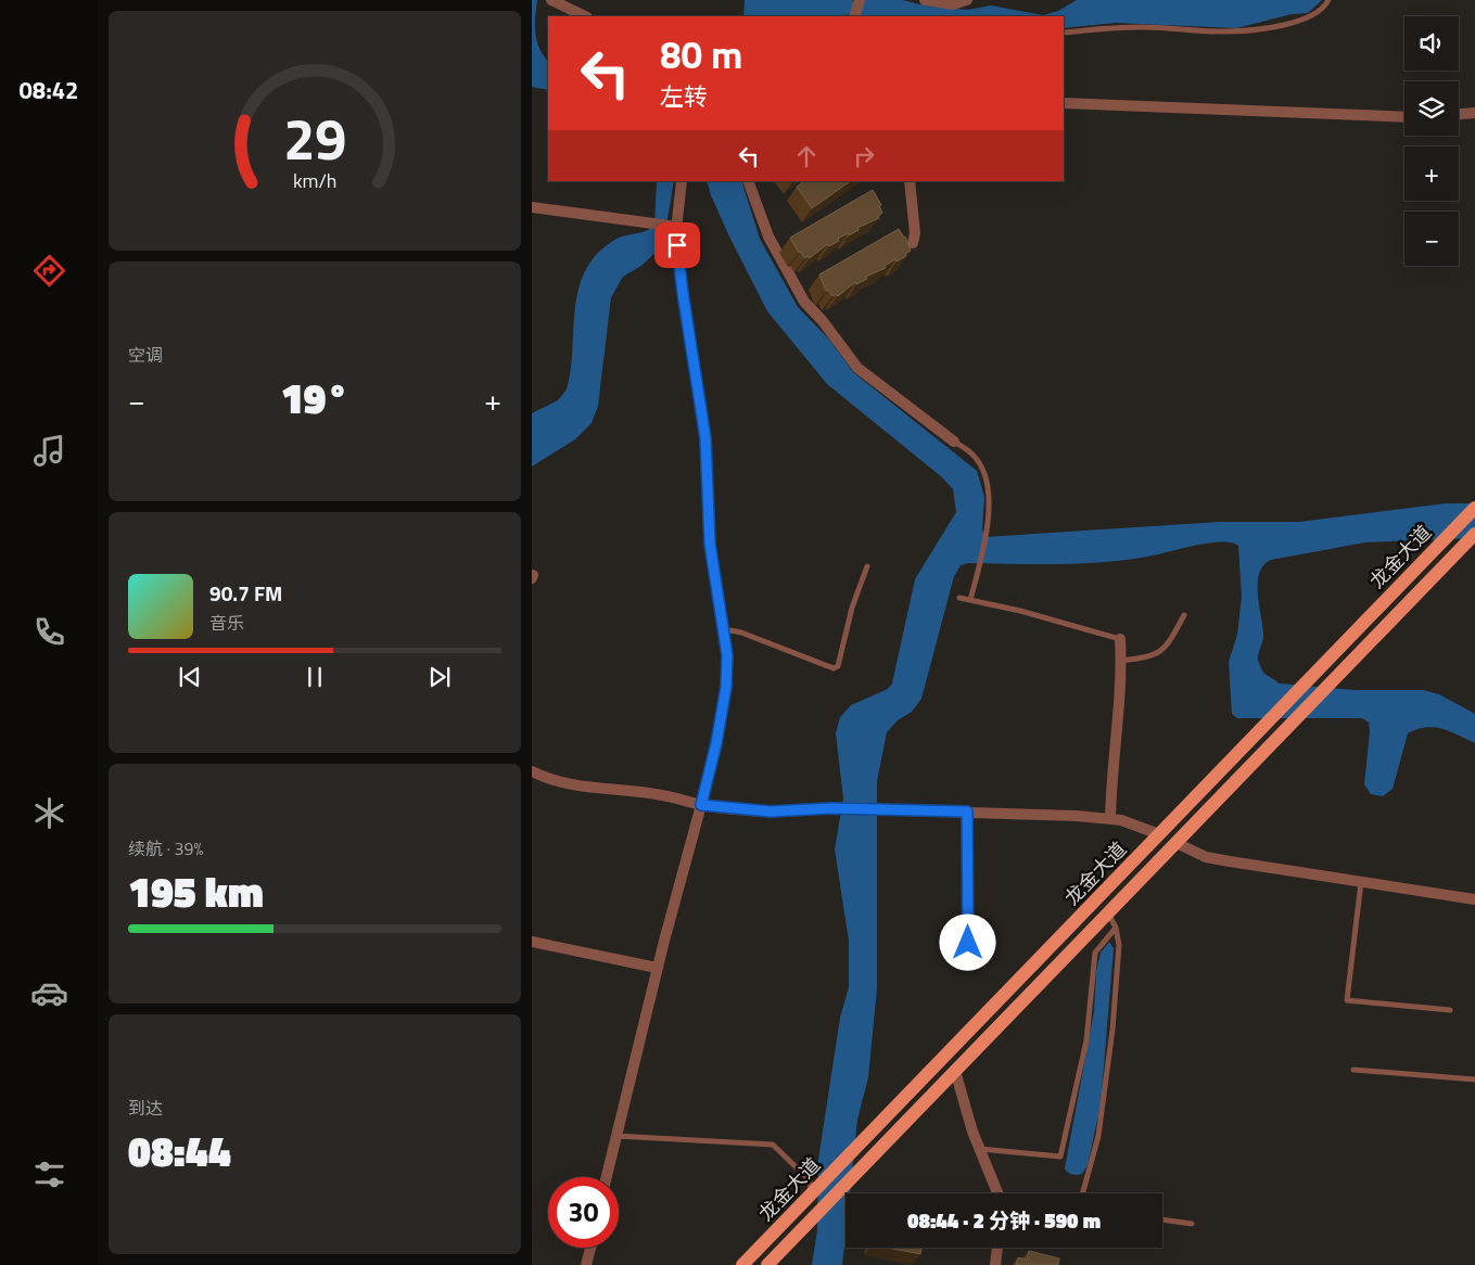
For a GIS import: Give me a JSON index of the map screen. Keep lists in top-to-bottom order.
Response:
{
  "streets": {
    "main road": ["龙金大道"]
  },
  "page": {
    "tabs": "08:42",
    "map_buttons": ["+", "−"],
    "turn": ["80 m", "左转"],
    "tile": [
      "空调",
      ["续航 · 39%", "195 km"],
      ["到达", "08:44"]
    ],
    "heat": ["−", "19°", "+"],
    "song": ["90.7 FM", "音乐"],
    "limit": "30",
    "trip": "08:44 · 2 分钟 · 590 m",
    "gauge": ["29", "km/h"]
  }
}
